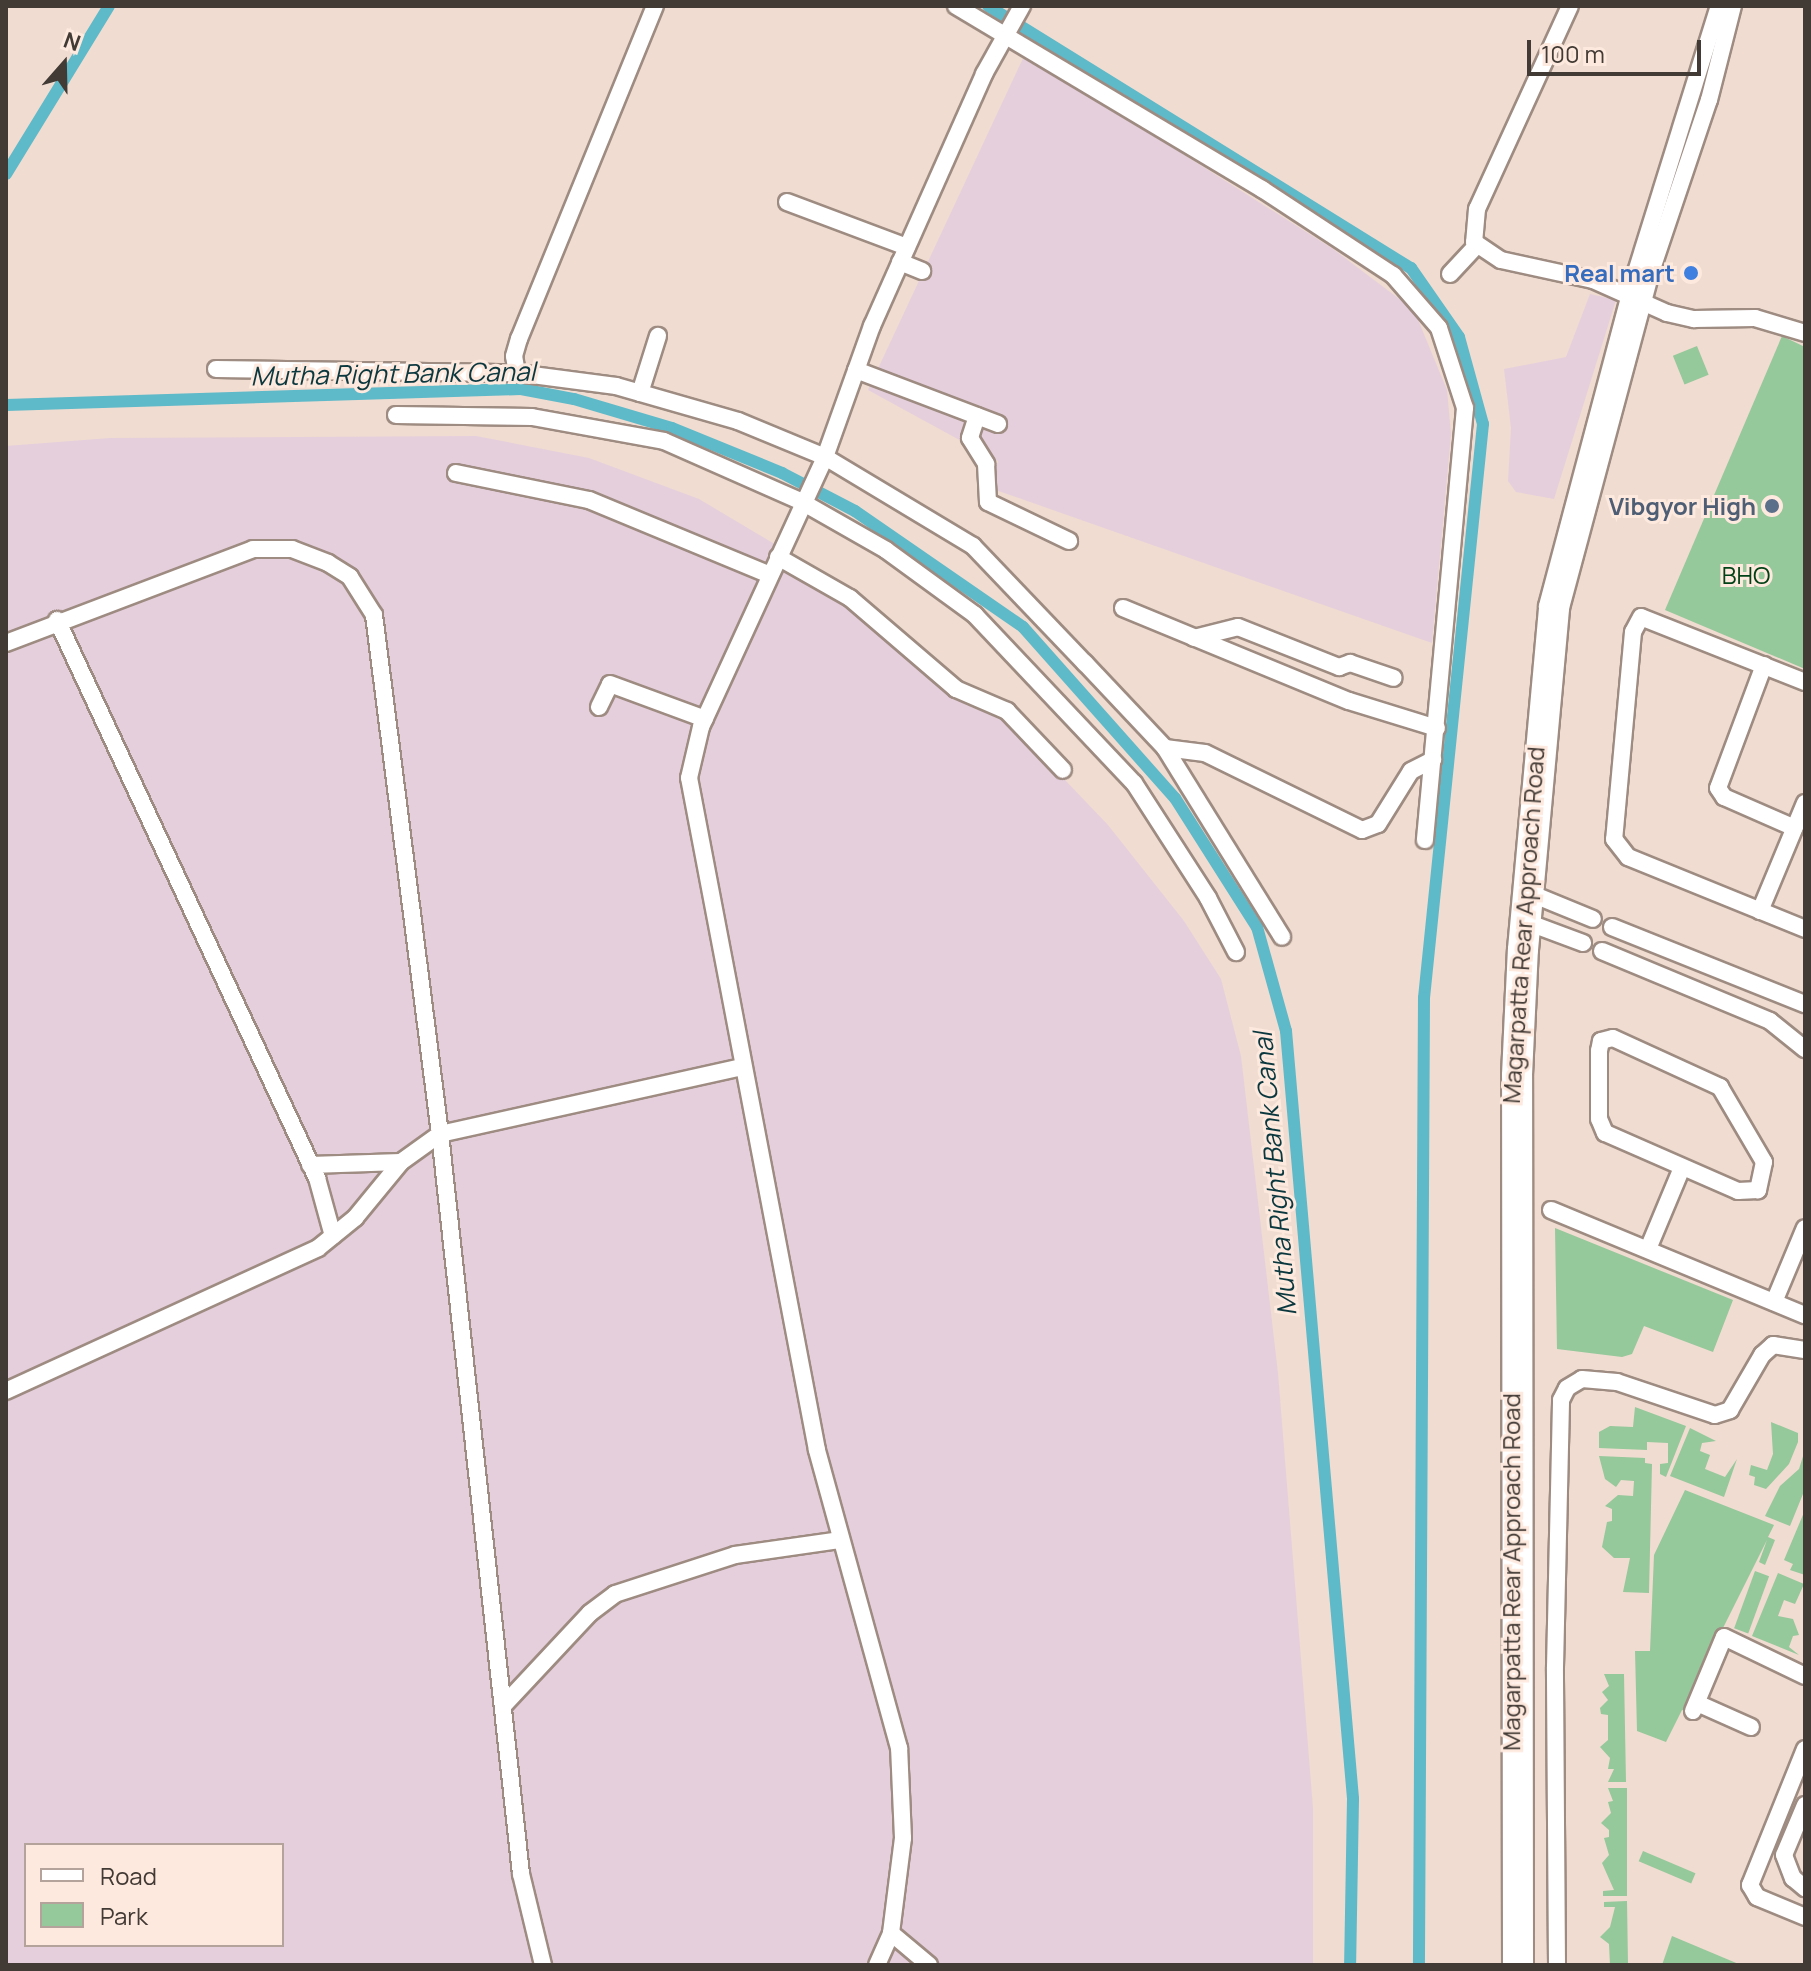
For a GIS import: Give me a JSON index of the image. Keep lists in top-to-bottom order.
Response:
{
  "streets": {
    "street": ["Magarpatta Rear Approach Road"]
  },
  "water": ["Mutha Right Bank Canal"],
  "parks": ["BHO"],
  "places": ["Real mart", "Vibgyor High"],
  "legend": ["Road", "Park"],
  "scale_bar": "100 m",
  "north": "top"
}
